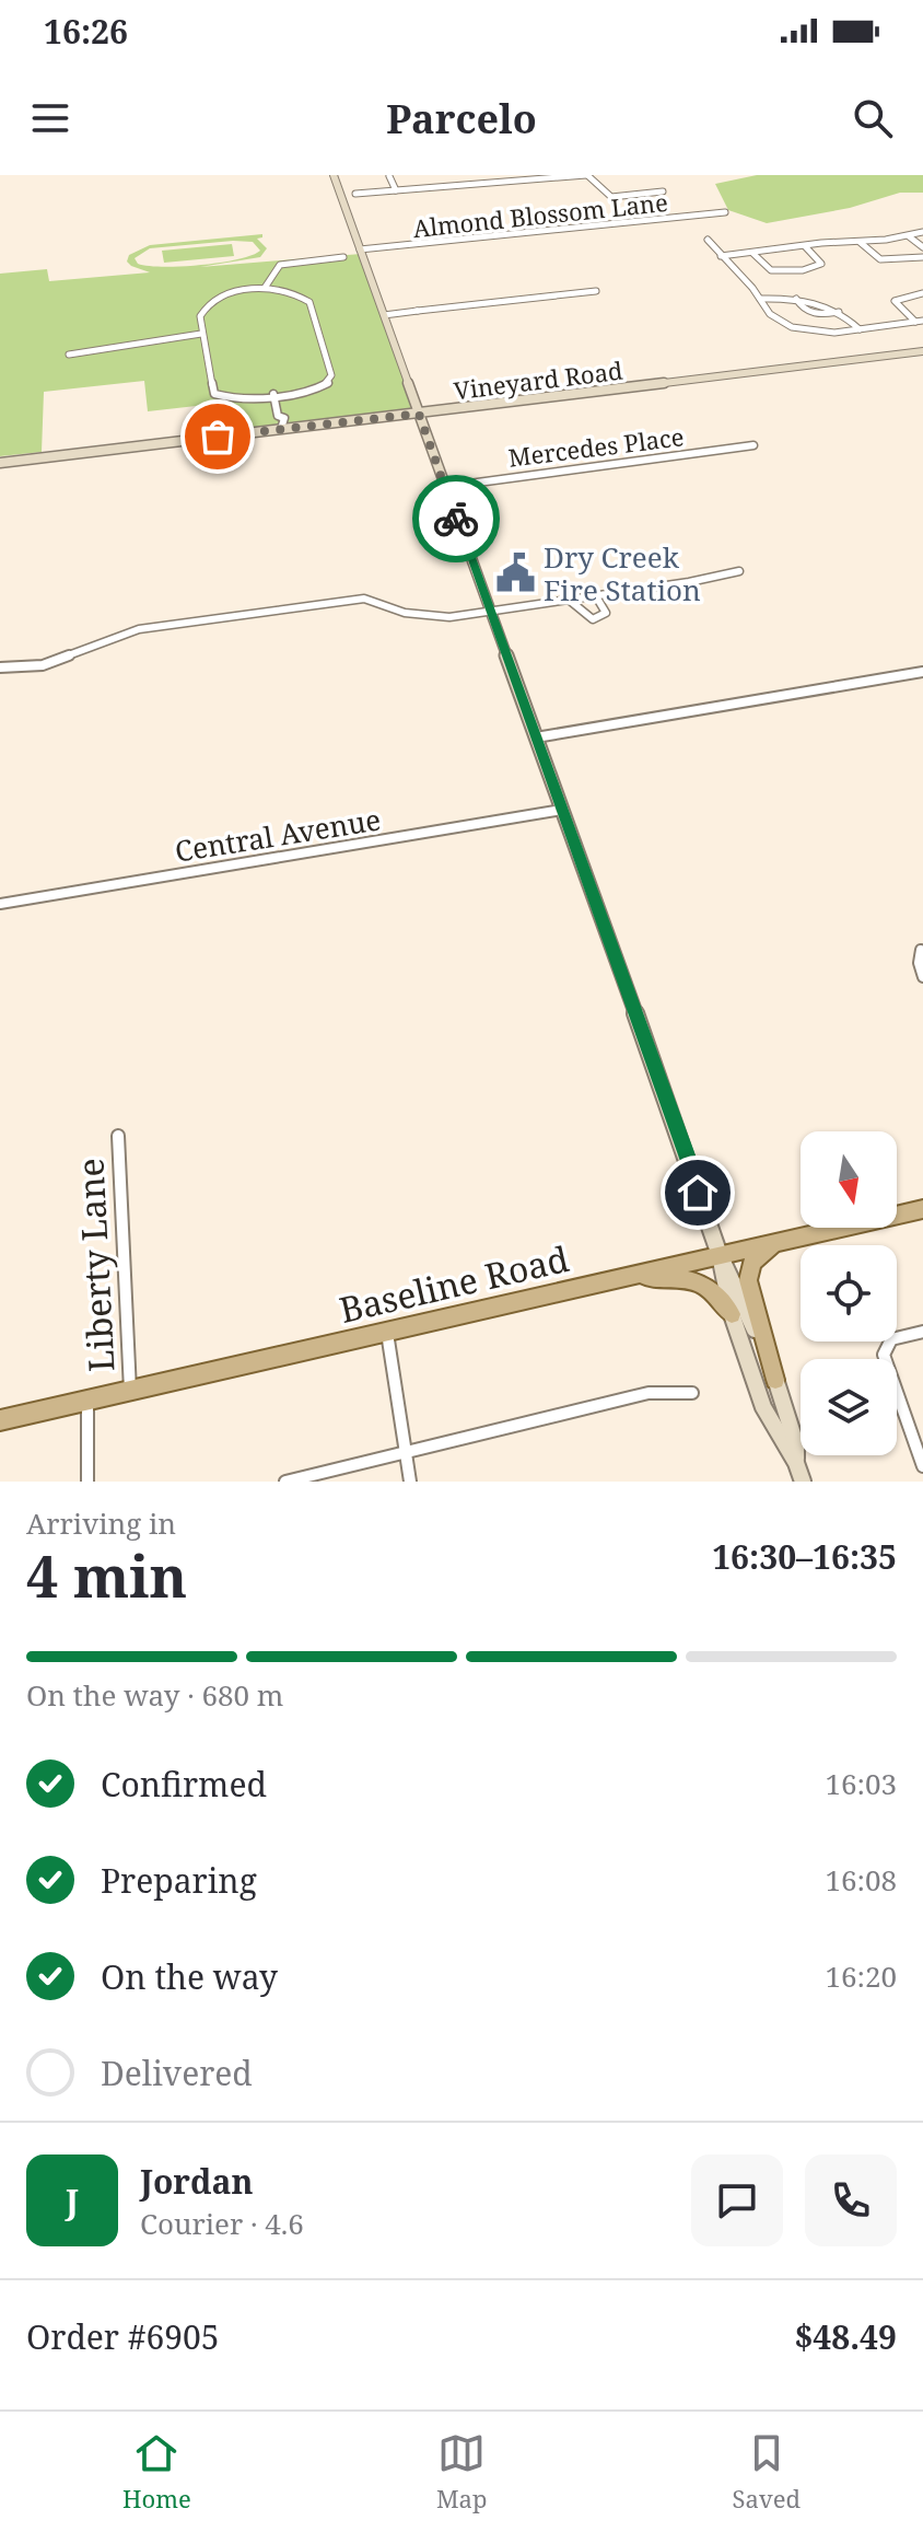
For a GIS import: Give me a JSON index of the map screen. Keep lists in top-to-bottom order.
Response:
{
  "streets": {
    "main road": ["Baseline Road"],
    "street": [
      "Almond Blossom Lane",
      "Vineyard Road",
      "Mercedes Place",
      "Central Avenue",
      "Liberty Lane"
    ]
  },
  "crossings": [
    ["Liberty Lane", "Baseline Road"]
  ],
  "places": {
    "public building": ["Dry Creek Fire Station"]
  },
  "north": "bottom",
  "page": {
    "status": "16:26",
    "header": "Parcelo",
    "heading": ["4 min", "Arriving in", "16:30–16:35"],
    "panel": [
      "Jordan",
      "Courier · 4.6",
      "Order #6905",
      "$48.49"
    ],
    "bar": "On the way · 680 m",
    "list": [
      ["Confirmed", "16:03"],
      ["Preparing", "16:08"],
      ["On the way", "16:20"],
      "Delivered"
    ],
    "round": "J",
    "tabs": ["Home", "Map", "Saved"]
  }
}
